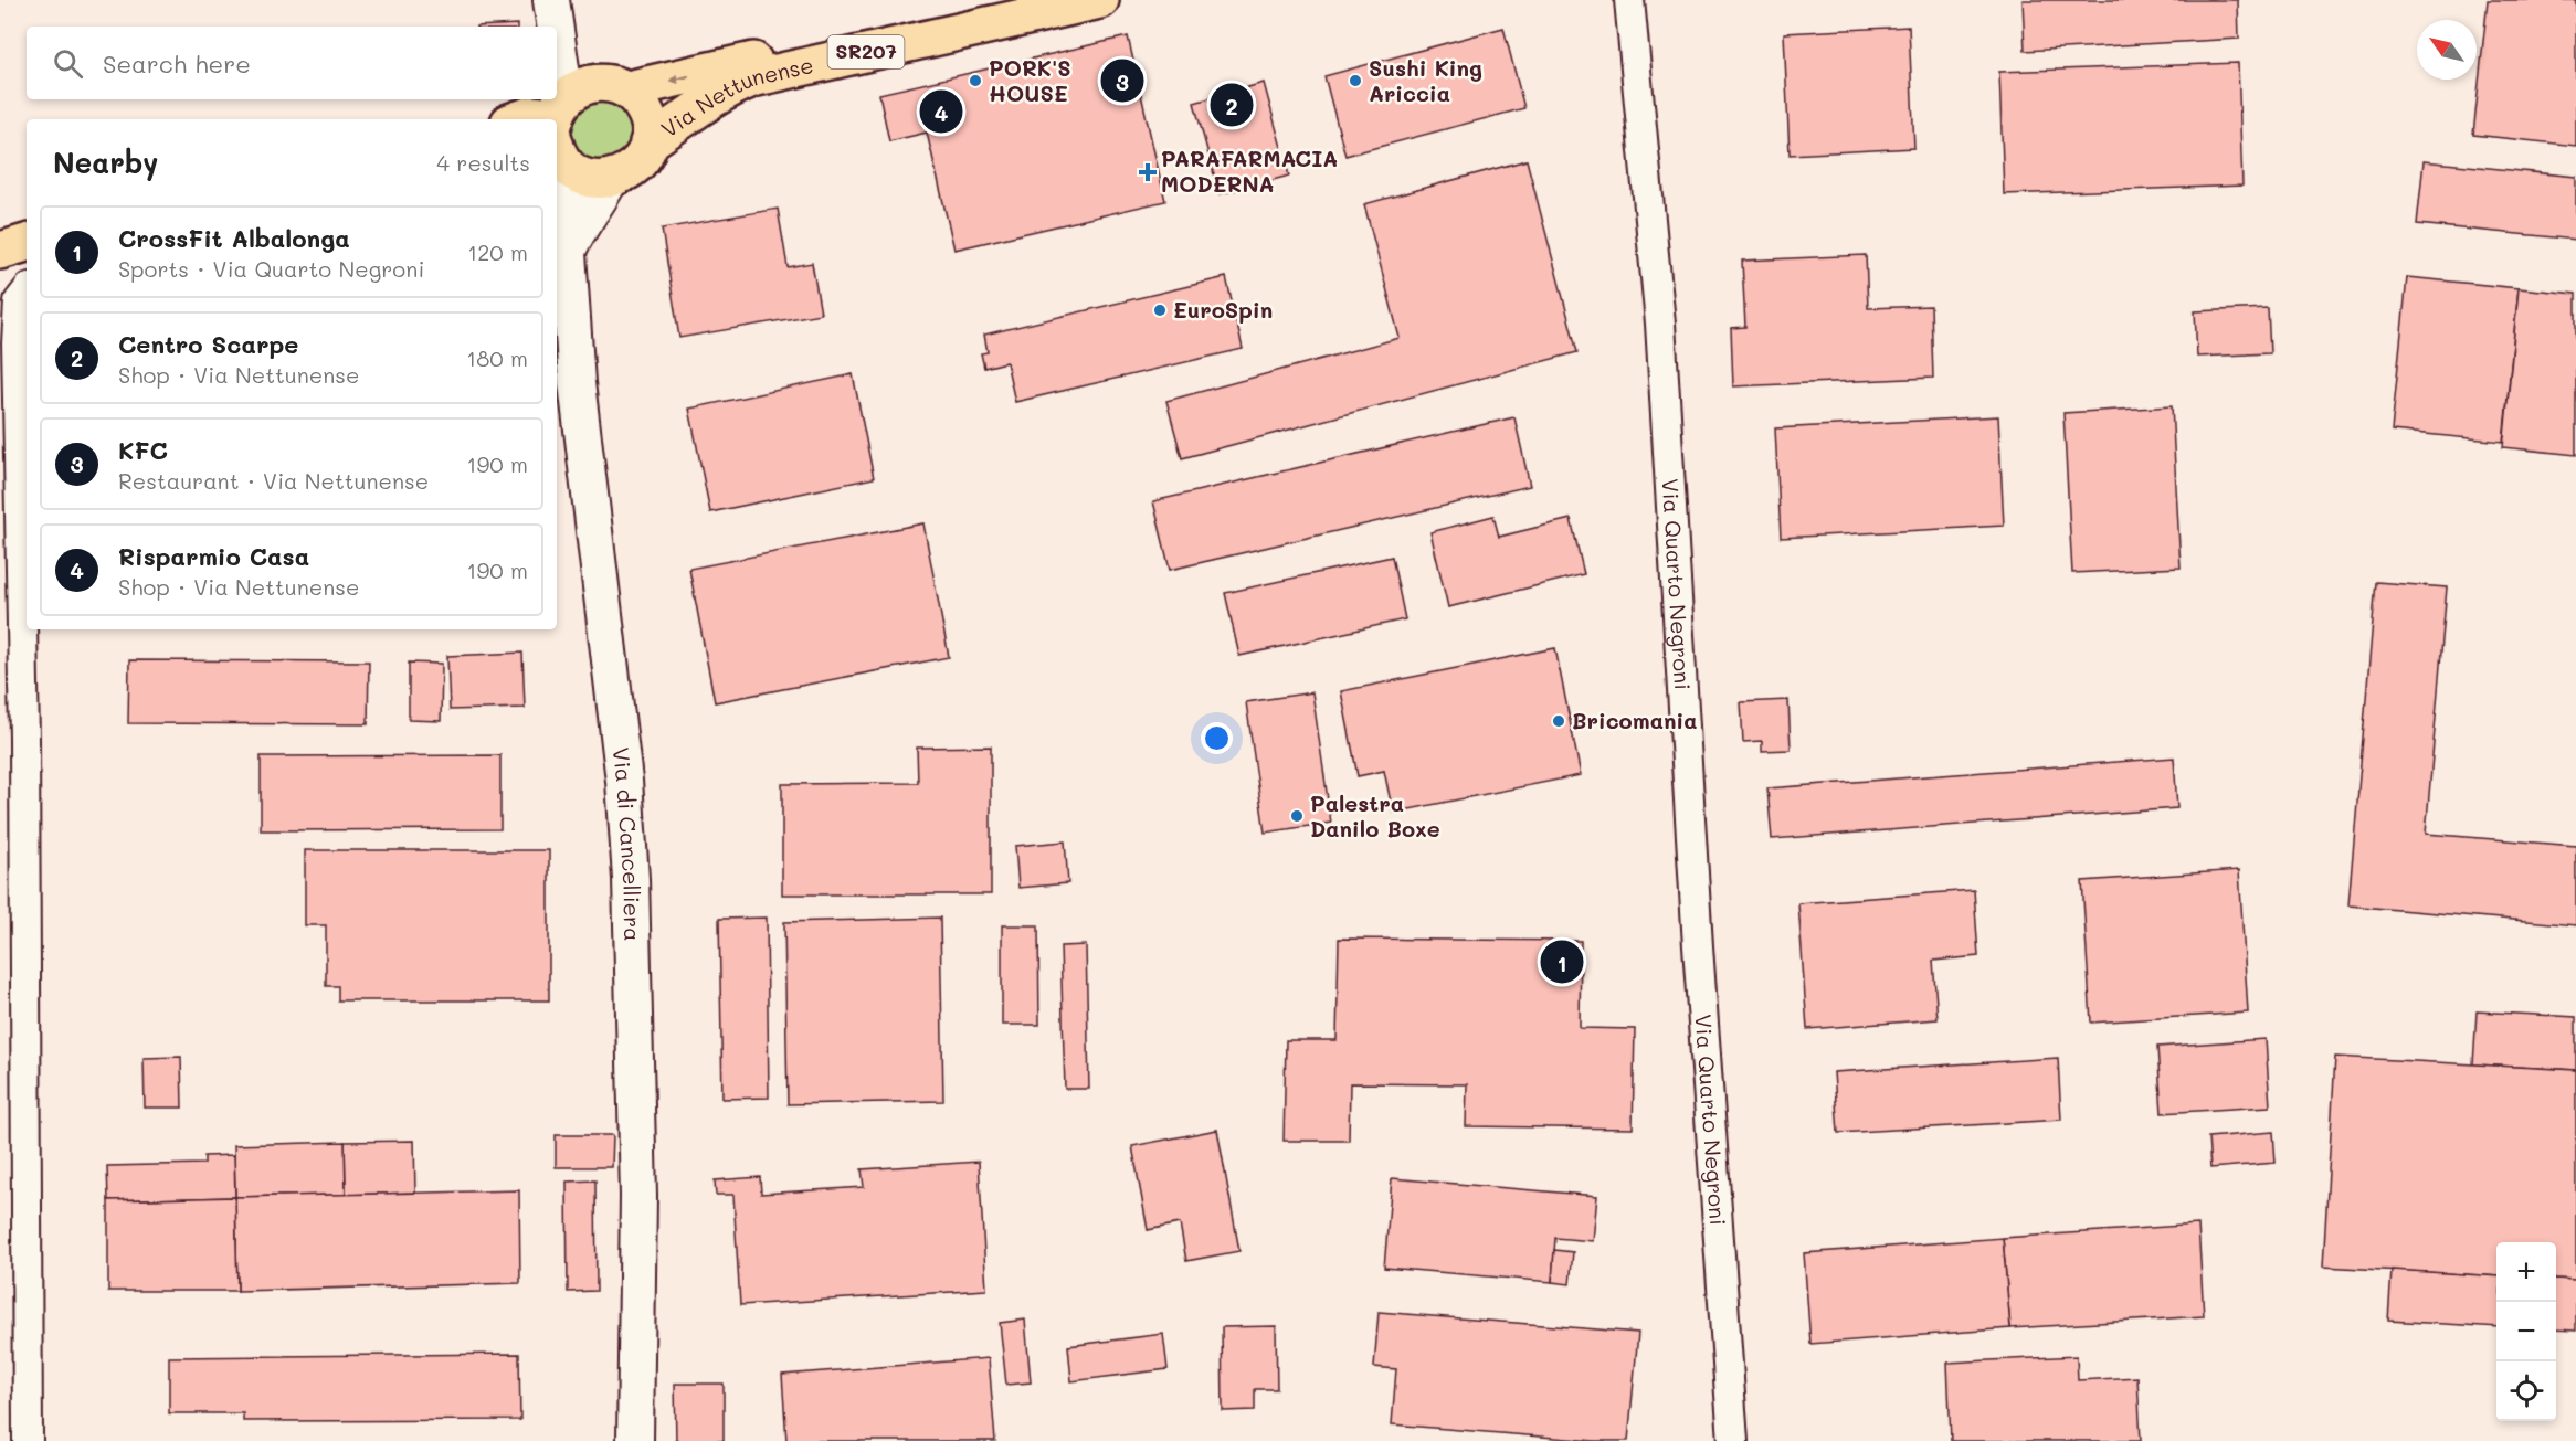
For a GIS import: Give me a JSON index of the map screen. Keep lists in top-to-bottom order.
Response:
{
  "streets": {
    "main road": ["SR207", "Via Nettunense"],
    "street": ["Via Quarto Negroni", "Via di Cancelliera"]
  },
  "crossings": [
    ["Via Nettunense", "Via di Cancelliera"]
  ],
  "places": {
    "other": [
      "PORK'S HOUSE",
      "Sushi King Ariccia",
      "EuroSpin",
      "Bricomania",
      "Palestra Danilo Boxe"
    ],
    "health": ["PARAFARMACIA MODERNA"]
  },
  "north": "top left",
  "page": {
    "search": "Search here",
    "pins": [
      "3",
      "2",
      "4",
      "1"
    ],
    "heading": ["Nearby", "4 results"],
    "list": [
      {
        "mark": "1",
        "name": "CrossFit Albalonga",
        "note": "Sports · Via Quarto Negroni",
        "value": "120 m"
      },
      {
        "mark": "2",
        "name": "Centro Scarpe",
        "note": "Shop · Via Nettunense",
        "value": "180 m"
      },
      {
        "mark": "3",
        "name": "KFC",
        "note": "Restaurant · Via Nettunense",
        "value": "190 m"
      },
      {
        "mark": "4",
        "name": "Risparmio Casa",
        "note": "Shop · Via Nettunense",
        "value": "190 m"
      }
    ],
    "map_buttons": ["+", "−"]
  }
}
